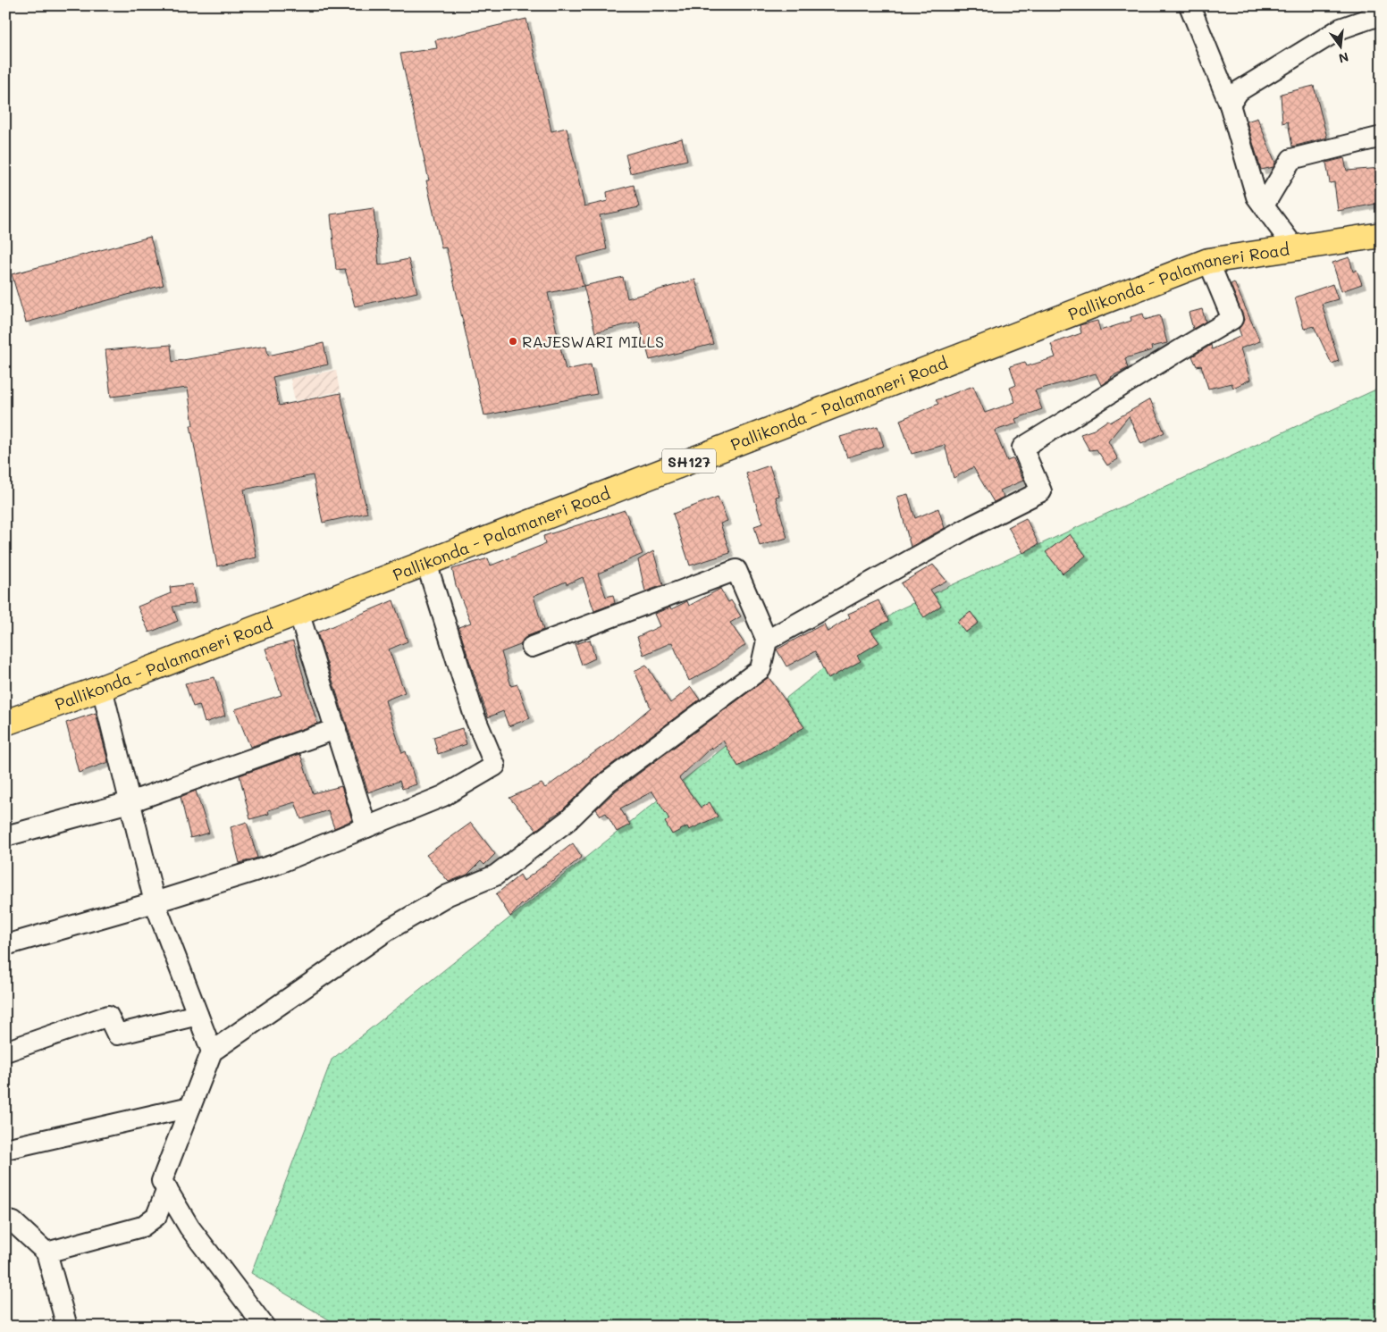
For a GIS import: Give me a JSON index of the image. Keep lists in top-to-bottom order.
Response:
{
  "streets": {
    "main road": ["Pallikonda - Palamaneri Road", "SH127"]
  },
  "places": ["RAJESWARI MILLS"],
  "north": "bottom"
}
